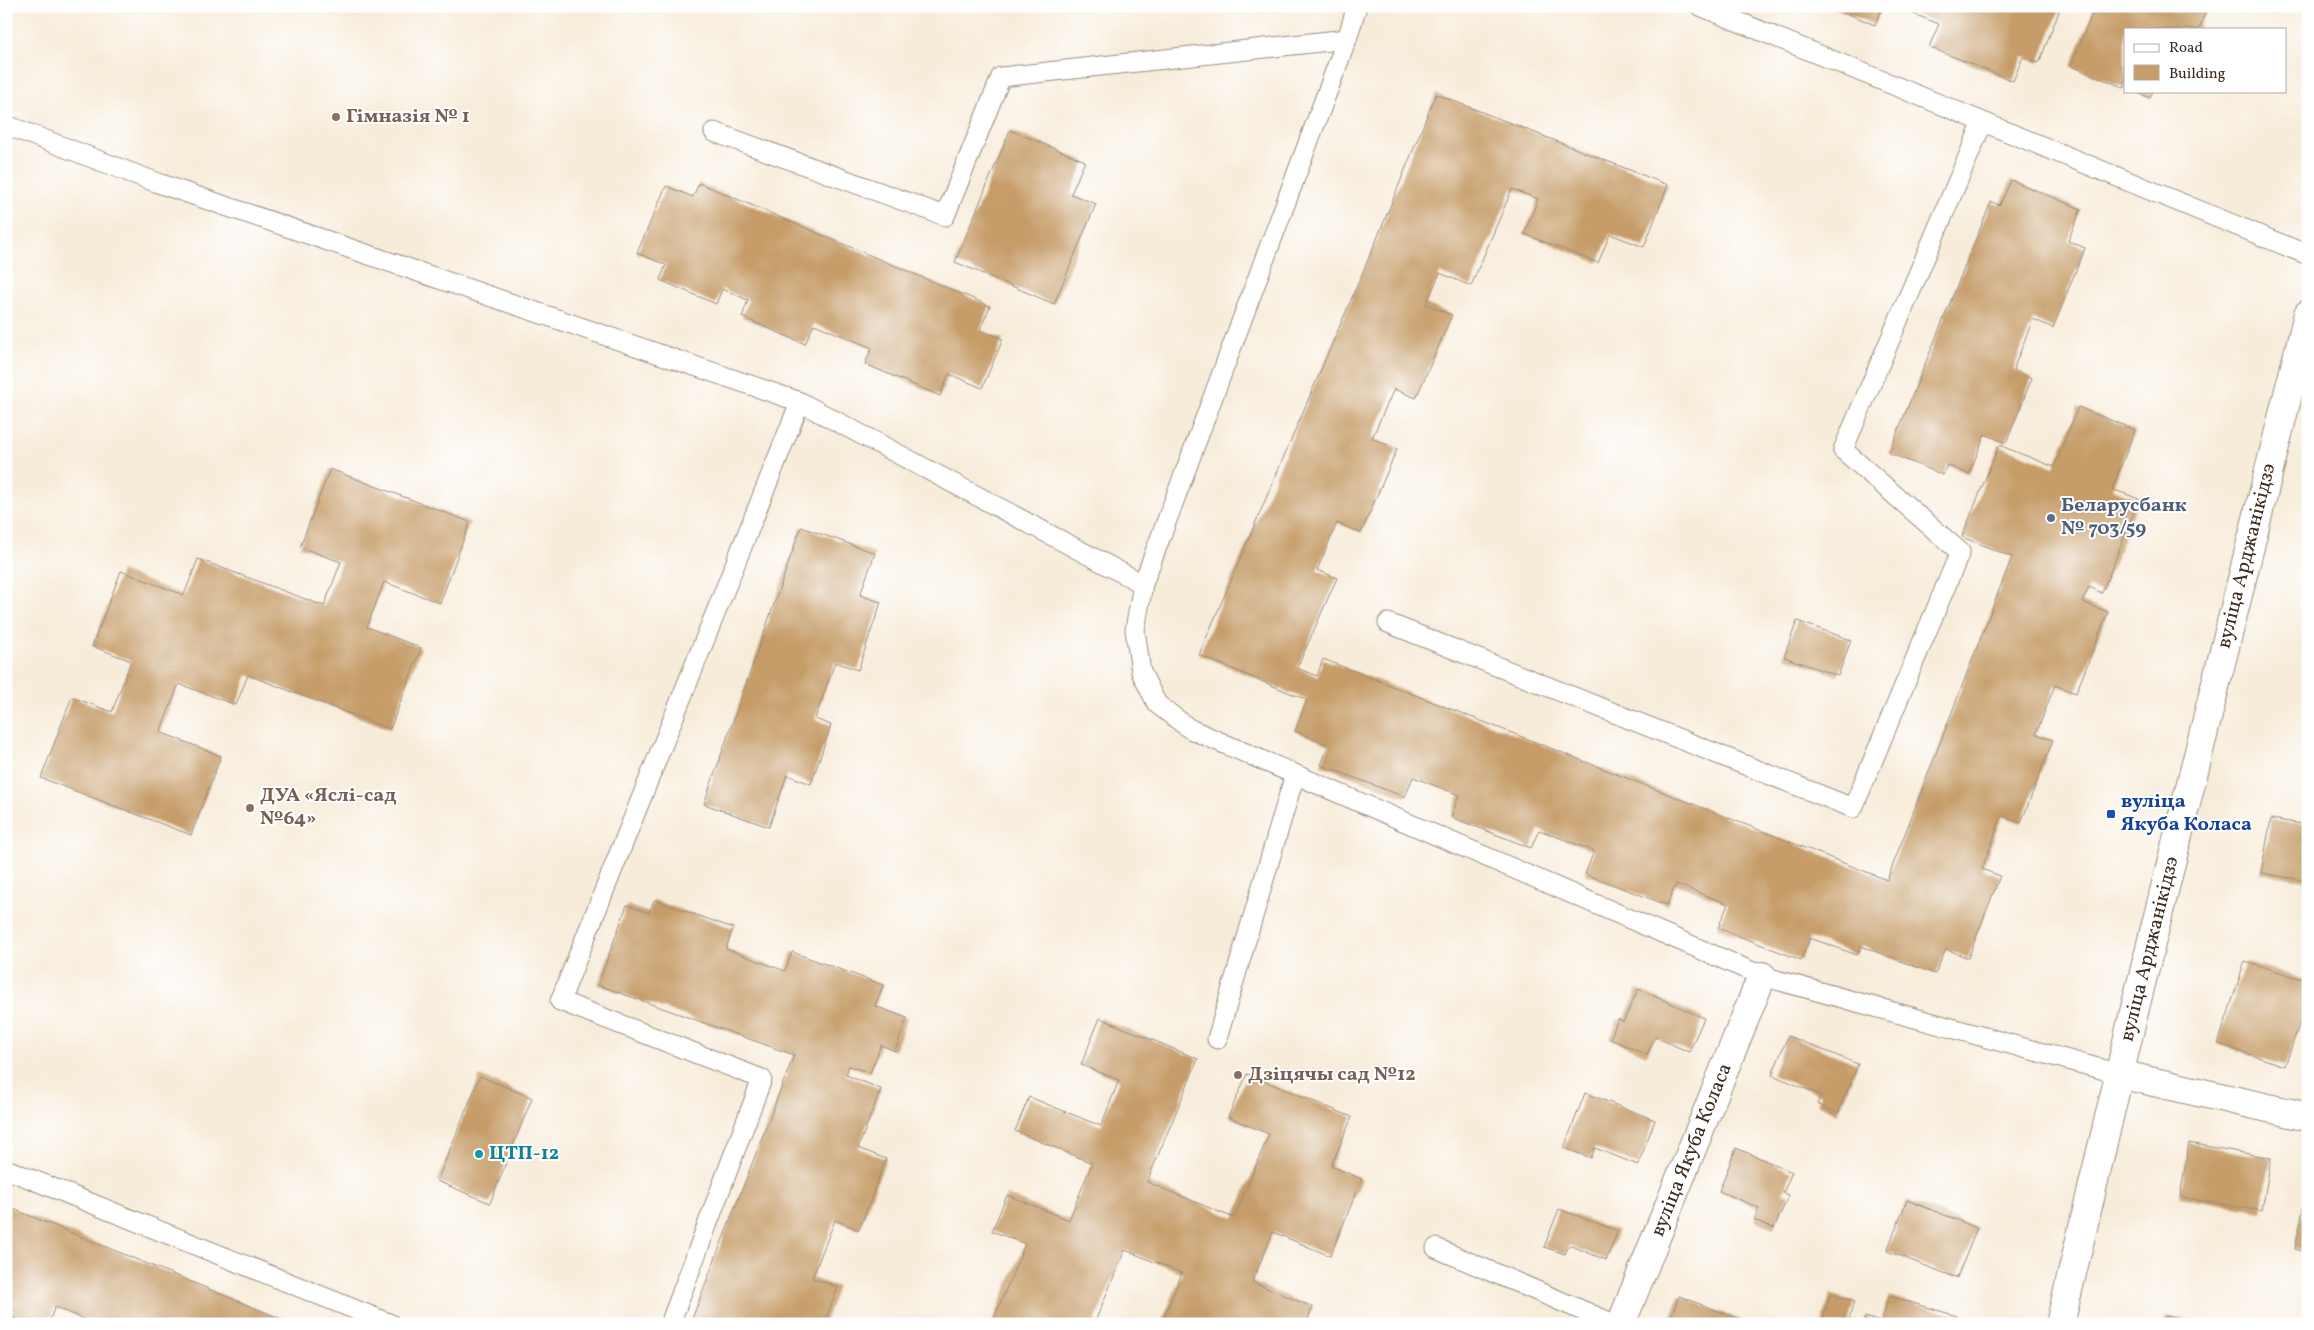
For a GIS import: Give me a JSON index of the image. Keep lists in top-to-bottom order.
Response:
{
  "streets": {
    "main road": ["вуліца Арджанікідзэ", "вуліца Якуба Коласа"]
  },
  "places": {
    "other": [
      "Гімназія № 1",
      "Беларусбанк № 703/59",
      "ДУА «Яслі-сад №64»",
      "Дзіцячы сад №12",
      "ЦТП-12"
    ],
    "transit": ["вуліца Якуба Коласа"]
  },
  "legend": ["Road", "Building"]
}
